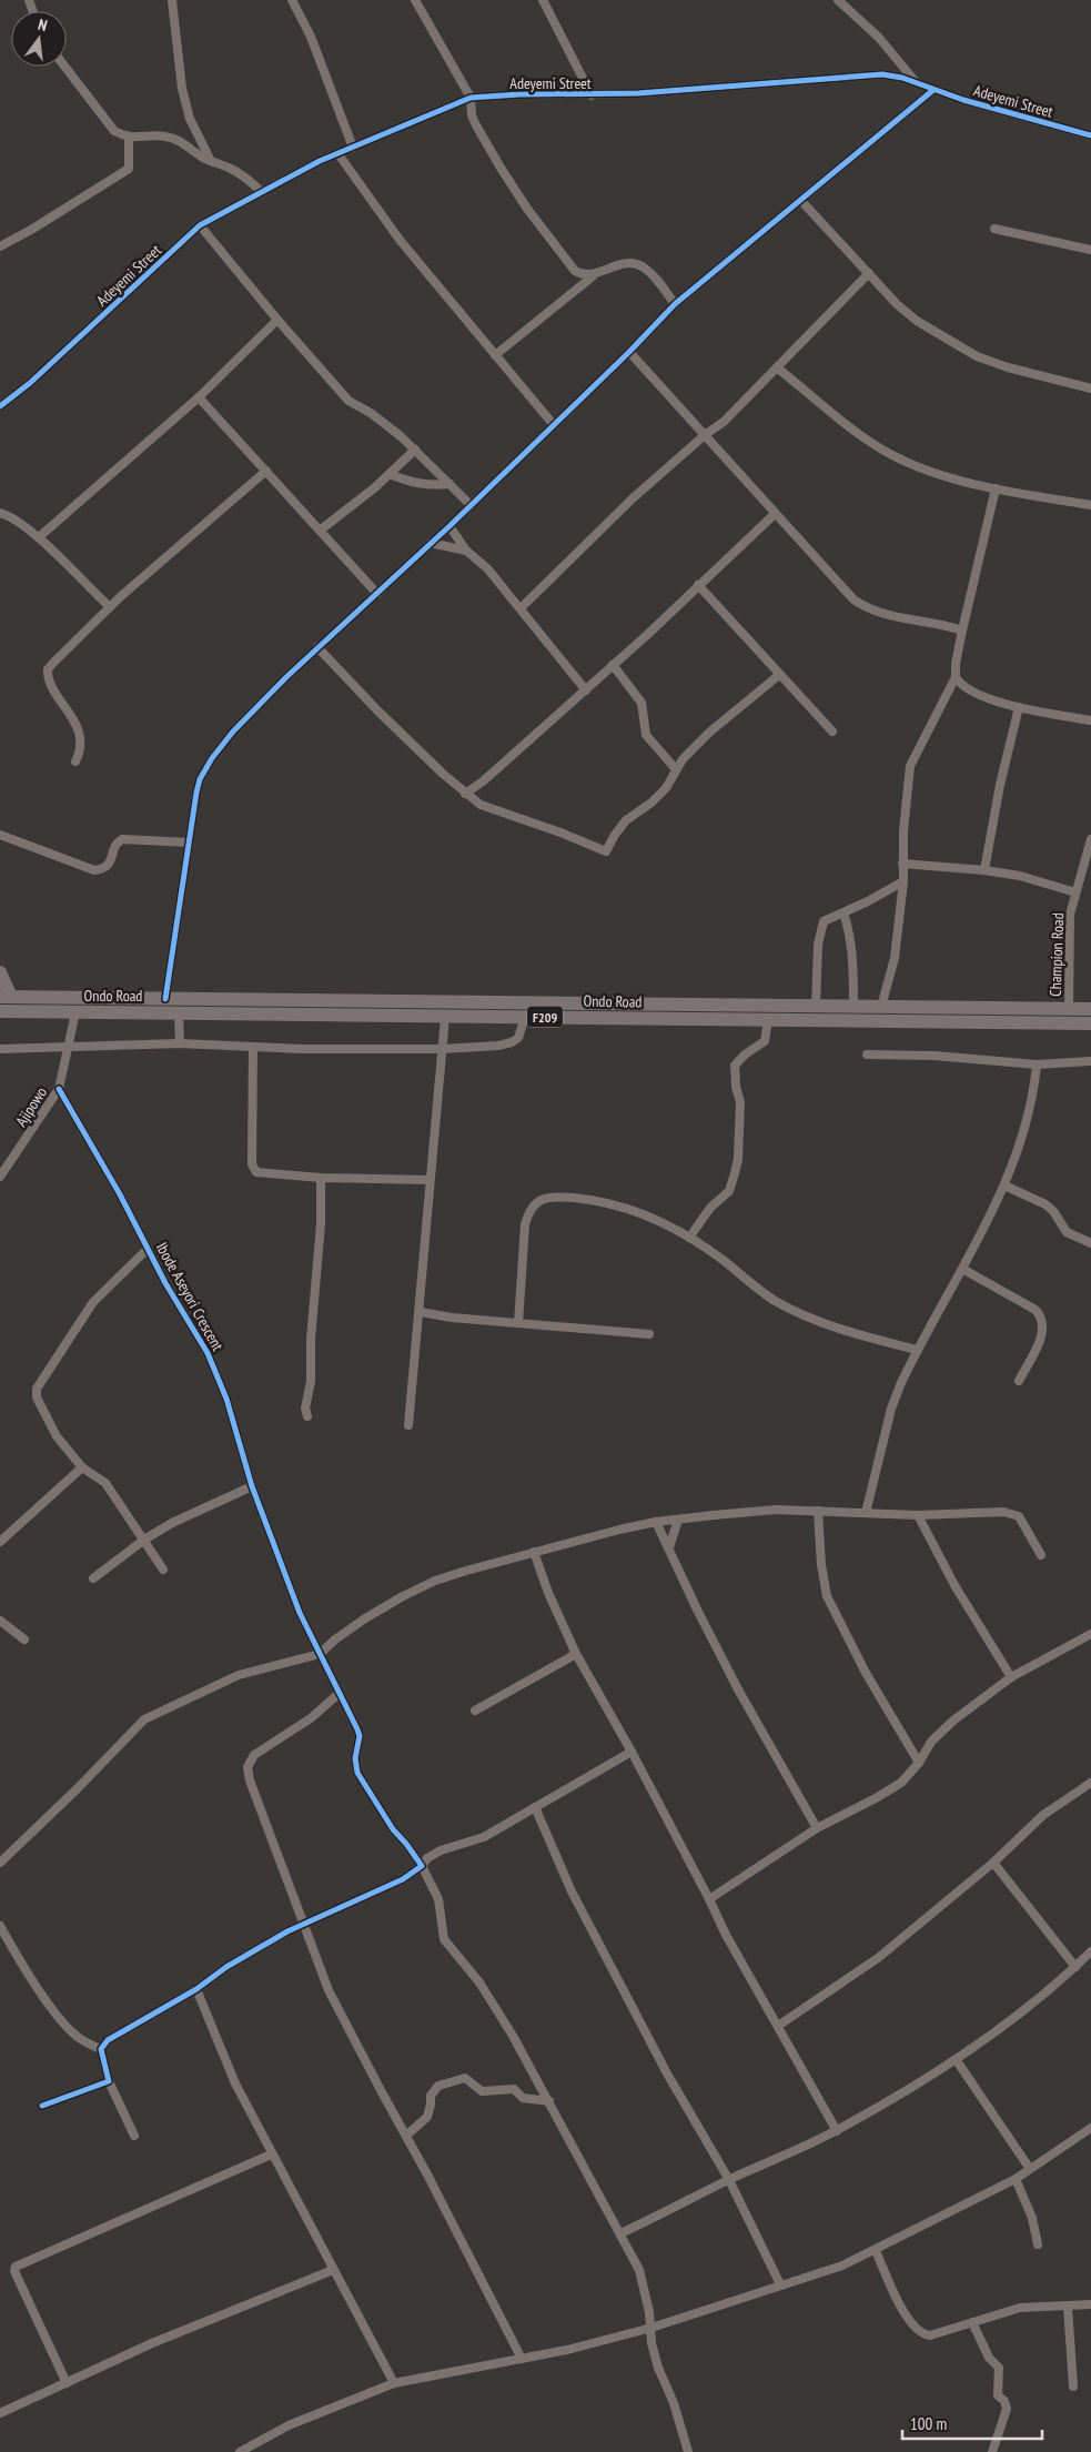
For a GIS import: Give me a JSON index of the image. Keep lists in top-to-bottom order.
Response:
{
  "streets": {
    "main road": ["Ondo Road", "F209"],
    "street": [
      "Adeyemi Street",
      "Champion Road",
      "Ajipowo",
      "Ibode Aseyori Crescent"
    ]
  },
  "crossings": [
    ["Champion Road", "Ondo Road"],
    ["Ondo Road", "Ajipowo"],
    ["Ajipowo", "Ibode Aseyori Crescent"]
  ],
  "scale_bar": "100 m",
  "north": "top"
}
